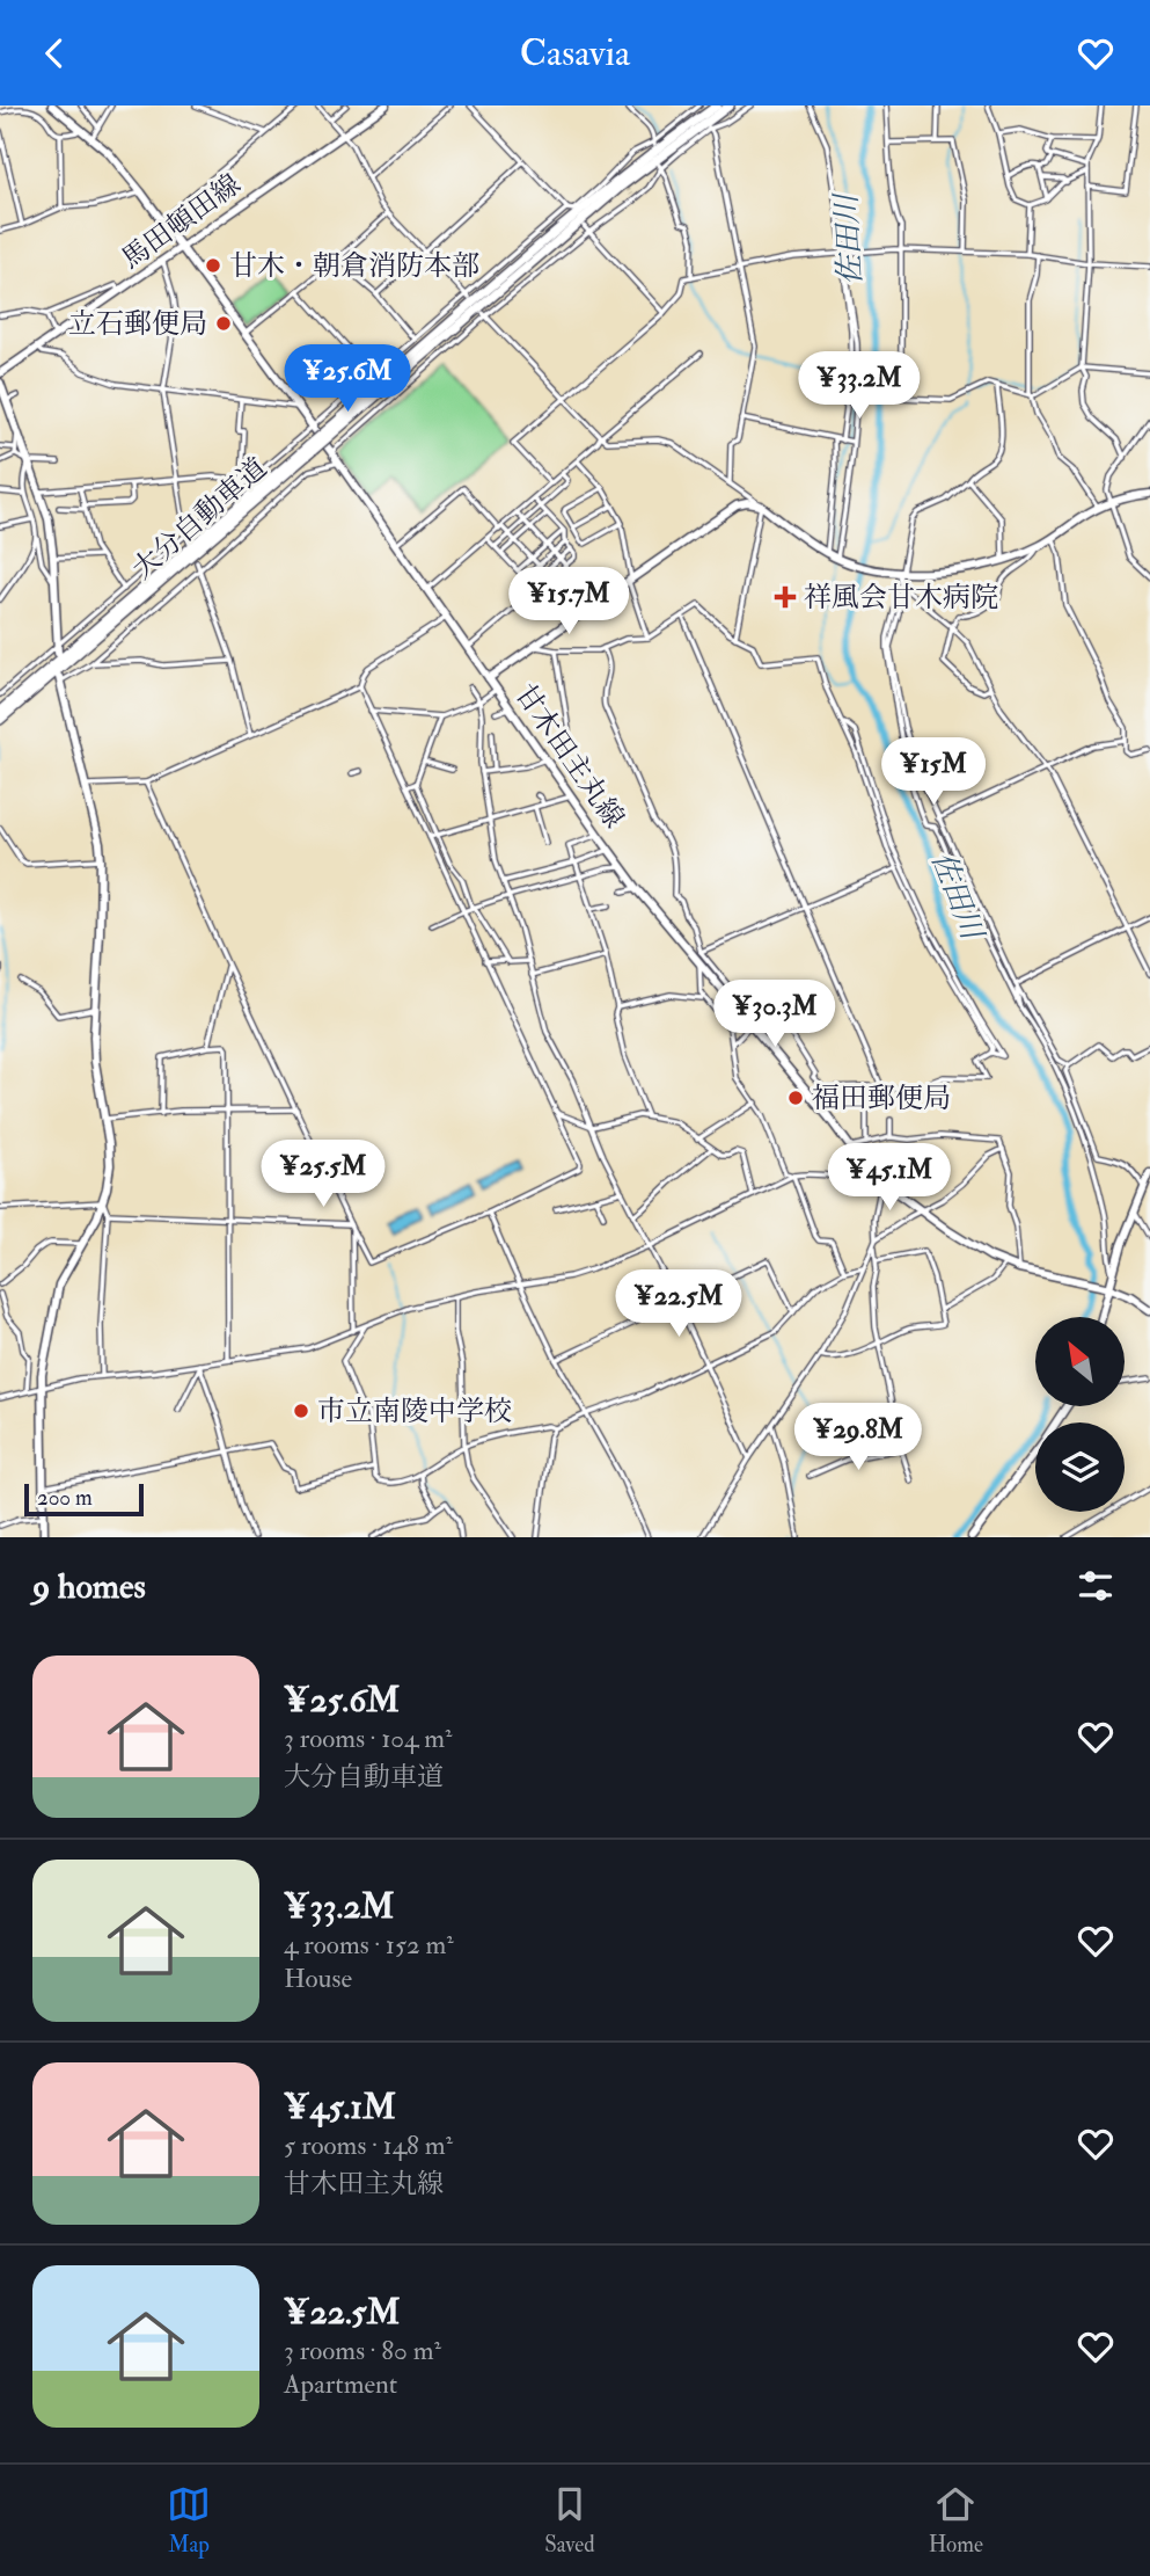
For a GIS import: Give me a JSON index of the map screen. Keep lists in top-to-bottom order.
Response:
{
  "streets": {
    "highway": ["大分自動車道"],
    "main road": ["馬田頓田線", "甘木田主丸線"]
  },
  "crossings": [
    ["馬田頓田線", "甘木田主丸線"]
  ],
  "water": ["佐田川"],
  "places": {
    "other": [
      "甘木・朝倉消防本部",
      "立石郵便局",
      "福田郵便局",
      "市立南陵中学校"
    ],
    "health": ["祥風会甘木病院"]
  },
  "scale_bar": "200 m",
  "north": "top left",
  "page": {
    "header": "Casavia",
    "price": [
      "¥25.6M",
      "¥33.2M",
      "¥15.7M",
      "¥15M",
      "¥30.3M",
      "¥25.5M",
      "¥45.1M",
      "¥22.5M",
      "¥29.8M"
    ],
    "scale": "200 m",
    "heading": "9 homes",
    "list": [
      {
        "name": "¥25.6M",
        "note": "3 rooms · 104 m² · 大分自動車道"
      },
      {
        "name": "¥33.2M",
        "note": "4 rooms · 152 m² · House"
      },
      {
        "name": "¥45.1M",
        "note": "5 rooms · 148 m² · 甘木田主丸線"
      },
      {
        "name": "¥22.5M",
        "note": "3 rooms · 80 m² · Apartment"
      }
    ],
    "tabs": ["Map", "Saved", "Home"]
  }
}
